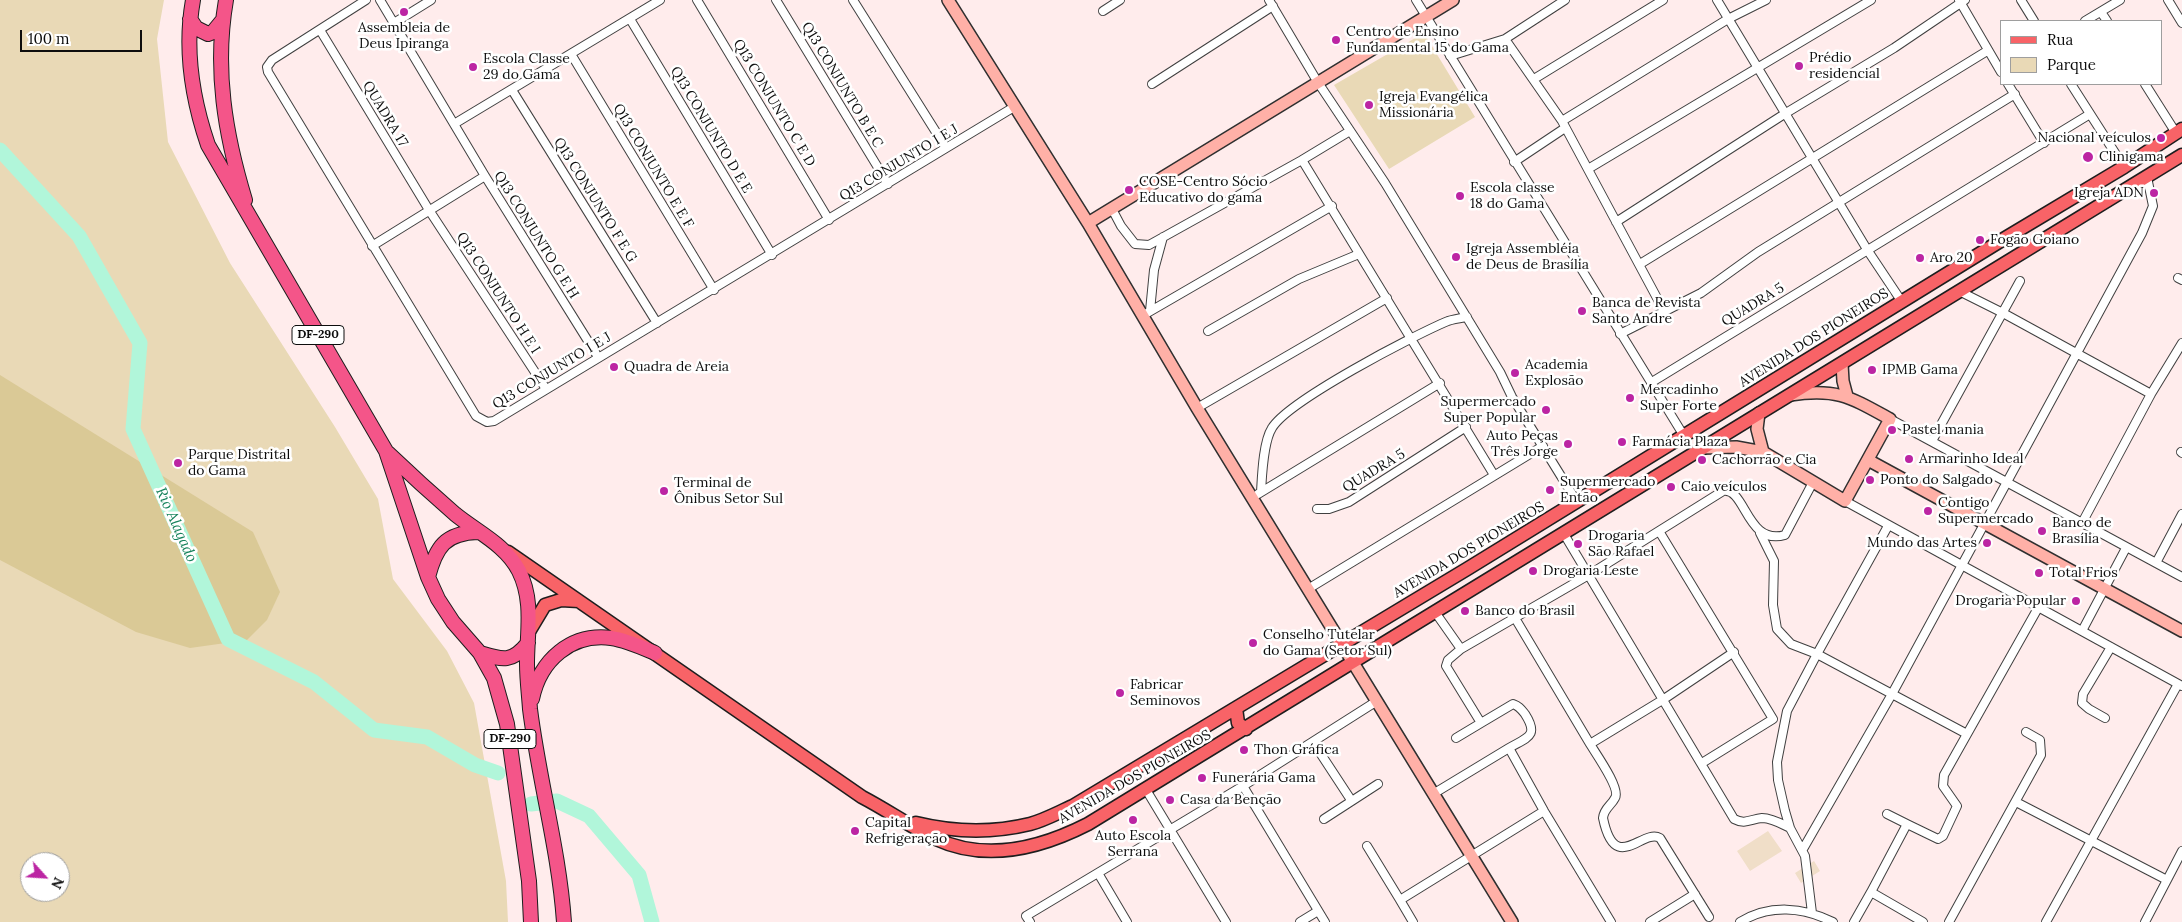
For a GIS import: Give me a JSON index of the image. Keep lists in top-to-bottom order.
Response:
{
  "streets": {
    "highway": ["DF-290"],
    "main road": ["AVENIDA DOS PIONEIROS"],
    "street": [
      "Q13 CONJUNTO B E C",
      "Q13 CONJUNTO C E D",
      "QUADRA 17",
      "Q13 CONJUNTO D E E",
      "Q13 CONJUNTO I E J",
      "Q13 CONJUNTO E E F",
      "Q13 CONJUNTO F E G",
      "Q13 CONJUNTO G E H",
      "Q13 CONJUNTO H E I",
      "QUADRA 5"
    ]
  },
  "crossings": [
    ["Q13 CONJUNTO B E C", "Q13 CONJUNTO I E J"],
    ["Q13 CONJUNTO C E D", "Q13 CONJUNTO I E J"],
    ["QUADRA 17", "Q13 CONJUNTO I E J"],
    ["QUADRA 17", "Q13 CONJUNTO H E I"],
    ["Q13 CONJUNTO D E E", "Q13 CONJUNTO I E J"],
    ["Q13 CONJUNTO I E J", "Q13 CONJUNTO E E F"],
    ["Q13 CONJUNTO I E J", "Q13 CONJUNTO F E G"],
    ["Q13 CONJUNTO I E J", "Q13 CONJUNTO G E H"],
    ["Q13 CONJUNTO I E J", "Q13 CONJUNTO H E I"]
  ],
  "water": ["Rio Alagado"],
  "places": [
    "Assembleia de Deus Ipiranga",
    "Centro de Ensino Fundamental 15 do Gama",
    "Prédio residencial",
    "Escola Classe 29 do Gama",
    "Igreja Evangélica Missionária",
    "Nacional veículos",
    "Clinigama",
    "COSE-Centro Sócio Educativo do gama",
    "Igreja ADN",
    "Escola classe 18 do Gama",
    "Fogão Goiano",
    "Igreja Assembléia de Deus de Brasília",
    "Aro 20",
    "Banca de Revista Santo Andre",
    "Quadra de Areia",
    "IPMB Gama",
    "Academia Explosão",
    "Mercadinho Super Forte",
    "Supermercado Super Popular",
    "Pastel mania",
    "Farmácia Plaza",
    "Auto Peças Três Jorge",
    "Armarinho Ideal",
    "Cachorrão e Cia",
    "Parque Distrital do Gama",
    "Ponto do Salgado",
    "Caio veículos",
    "Supermercado Então",
    "Terminal de Ônibus Setor Sul",
    "Contigo Supermercado",
    "Banco de Brasília",
    "Mundo das Artes",
    "Drogaria São Rafael",
    "Drogaria Leste",
    "Total Frios",
    "Drogaria Popular",
    "Banco do Brasil",
    "Conselho Tutelar do Gama (Setor Sul)",
    "Fabricar Seminovos",
    "Thon Gráfica",
    "Funerária Gama",
    "Casa da Benção",
    "Auto Escola Serrana",
    "Capital Refrigeração"
  ],
  "legend": ["Rua", "Parque"],
  "scale_bar": "100 m",
  "north": "bottom right"
}
